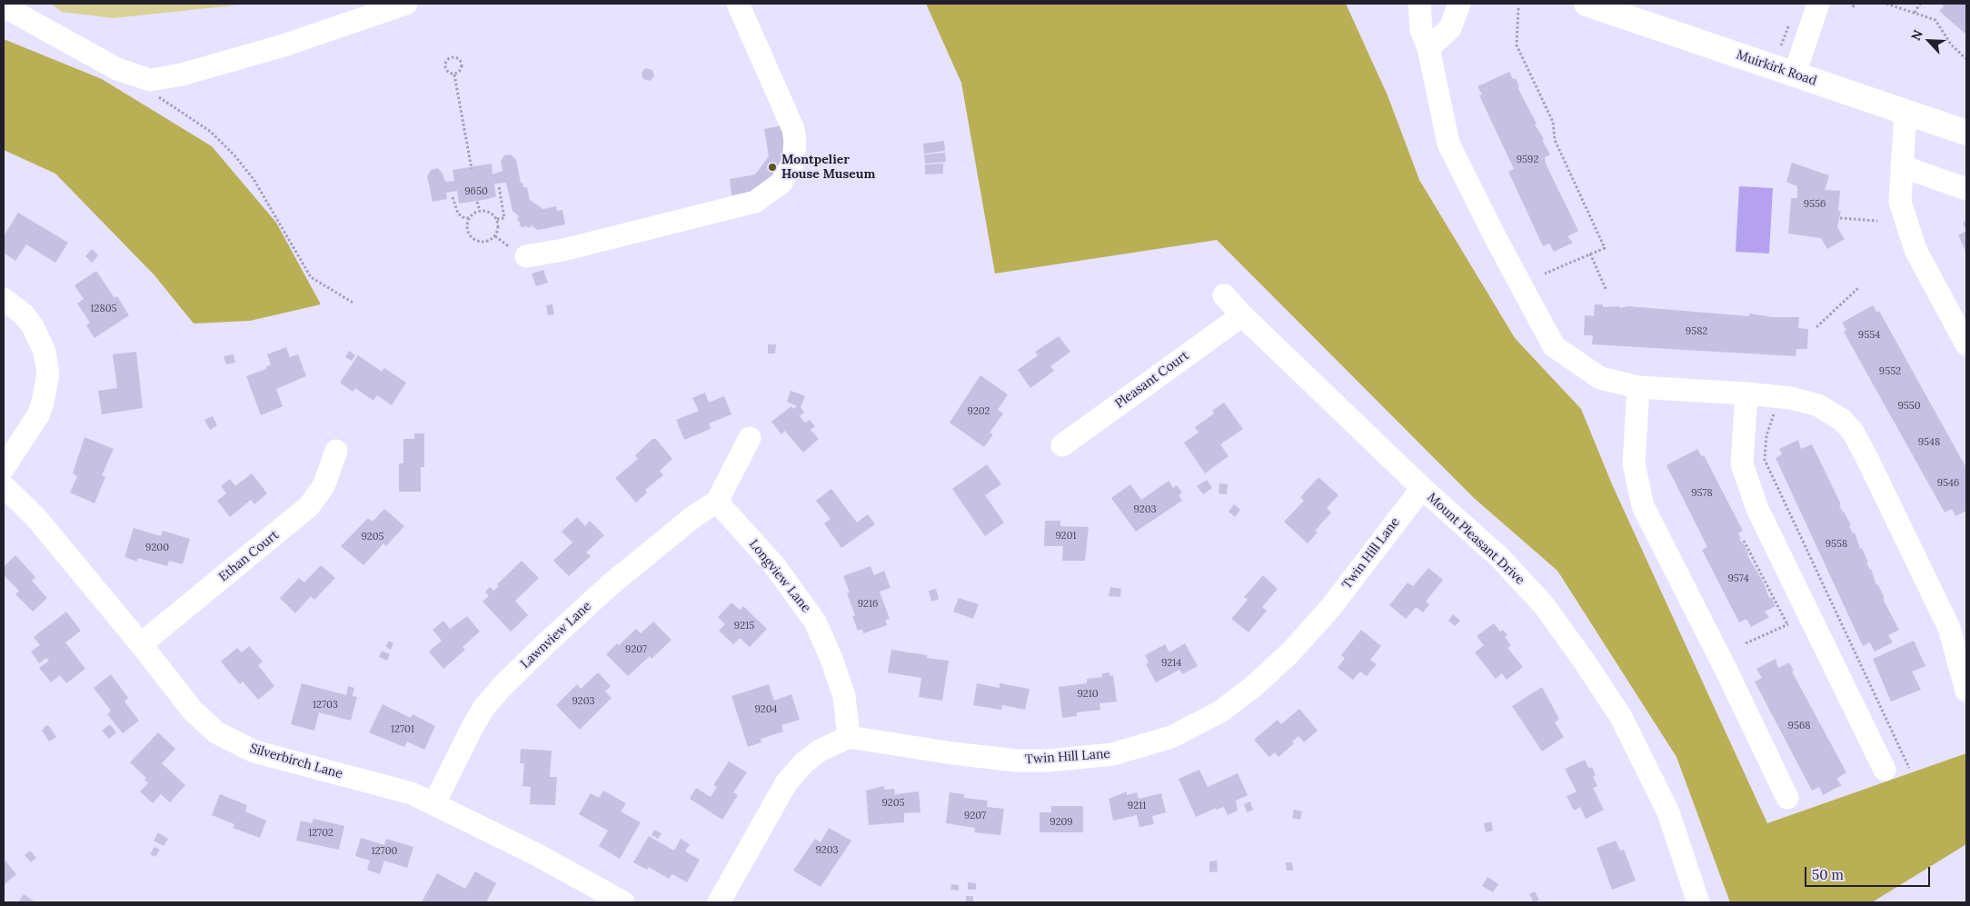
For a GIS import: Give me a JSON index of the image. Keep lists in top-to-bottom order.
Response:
{
  "streets": {
    "main road": ["Muirkirk Road"],
    "street": [
      "Pleasant Court",
      "Mount Pleasant Drive",
      "Twin Hill Lane",
      "Ethan Court",
      "Longview Lane",
      "Lawnview Lane",
      "Silverbirch Lane"
    ]
  },
  "crossings": [
    ["Pleasant Court", "Mount Pleasant Drive"],
    ["Mount Pleasant Drive", "Twin Hill Lane"],
    ["Twin Hill Lane", "Longview Lane"],
    ["Ethan Court", "Silverbirch Lane"],
    ["Longview Lane", "Lawnview Lane"],
    ["Lawnview Lane", "Silverbirch Lane"]
  ],
  "places": ["Montpelier House Museum"],
  "house_numbers": [
    "9592",
    "9650",
    "9556",
    "12805",
    "9582",
    "9554",
    "9552",
    "9550",
    "9202",
    "9548",
    "9546",
    "9578",
    "9203",
    "9201",
    "9205",
    "9558",
    "9200",
    "9574",
    "9216",
    "9215",
    "9207",
    "9214",
    "9210",
    "9203",
    "12703",
    "9204",
    "9568",
    "12701",
    "9205",
    "9211",
    "9207",
    "9209",
    "12702",
    "9203",
    "12700"
  ],
  "scale_bar": "50 m",
  "north": "top left"
}
